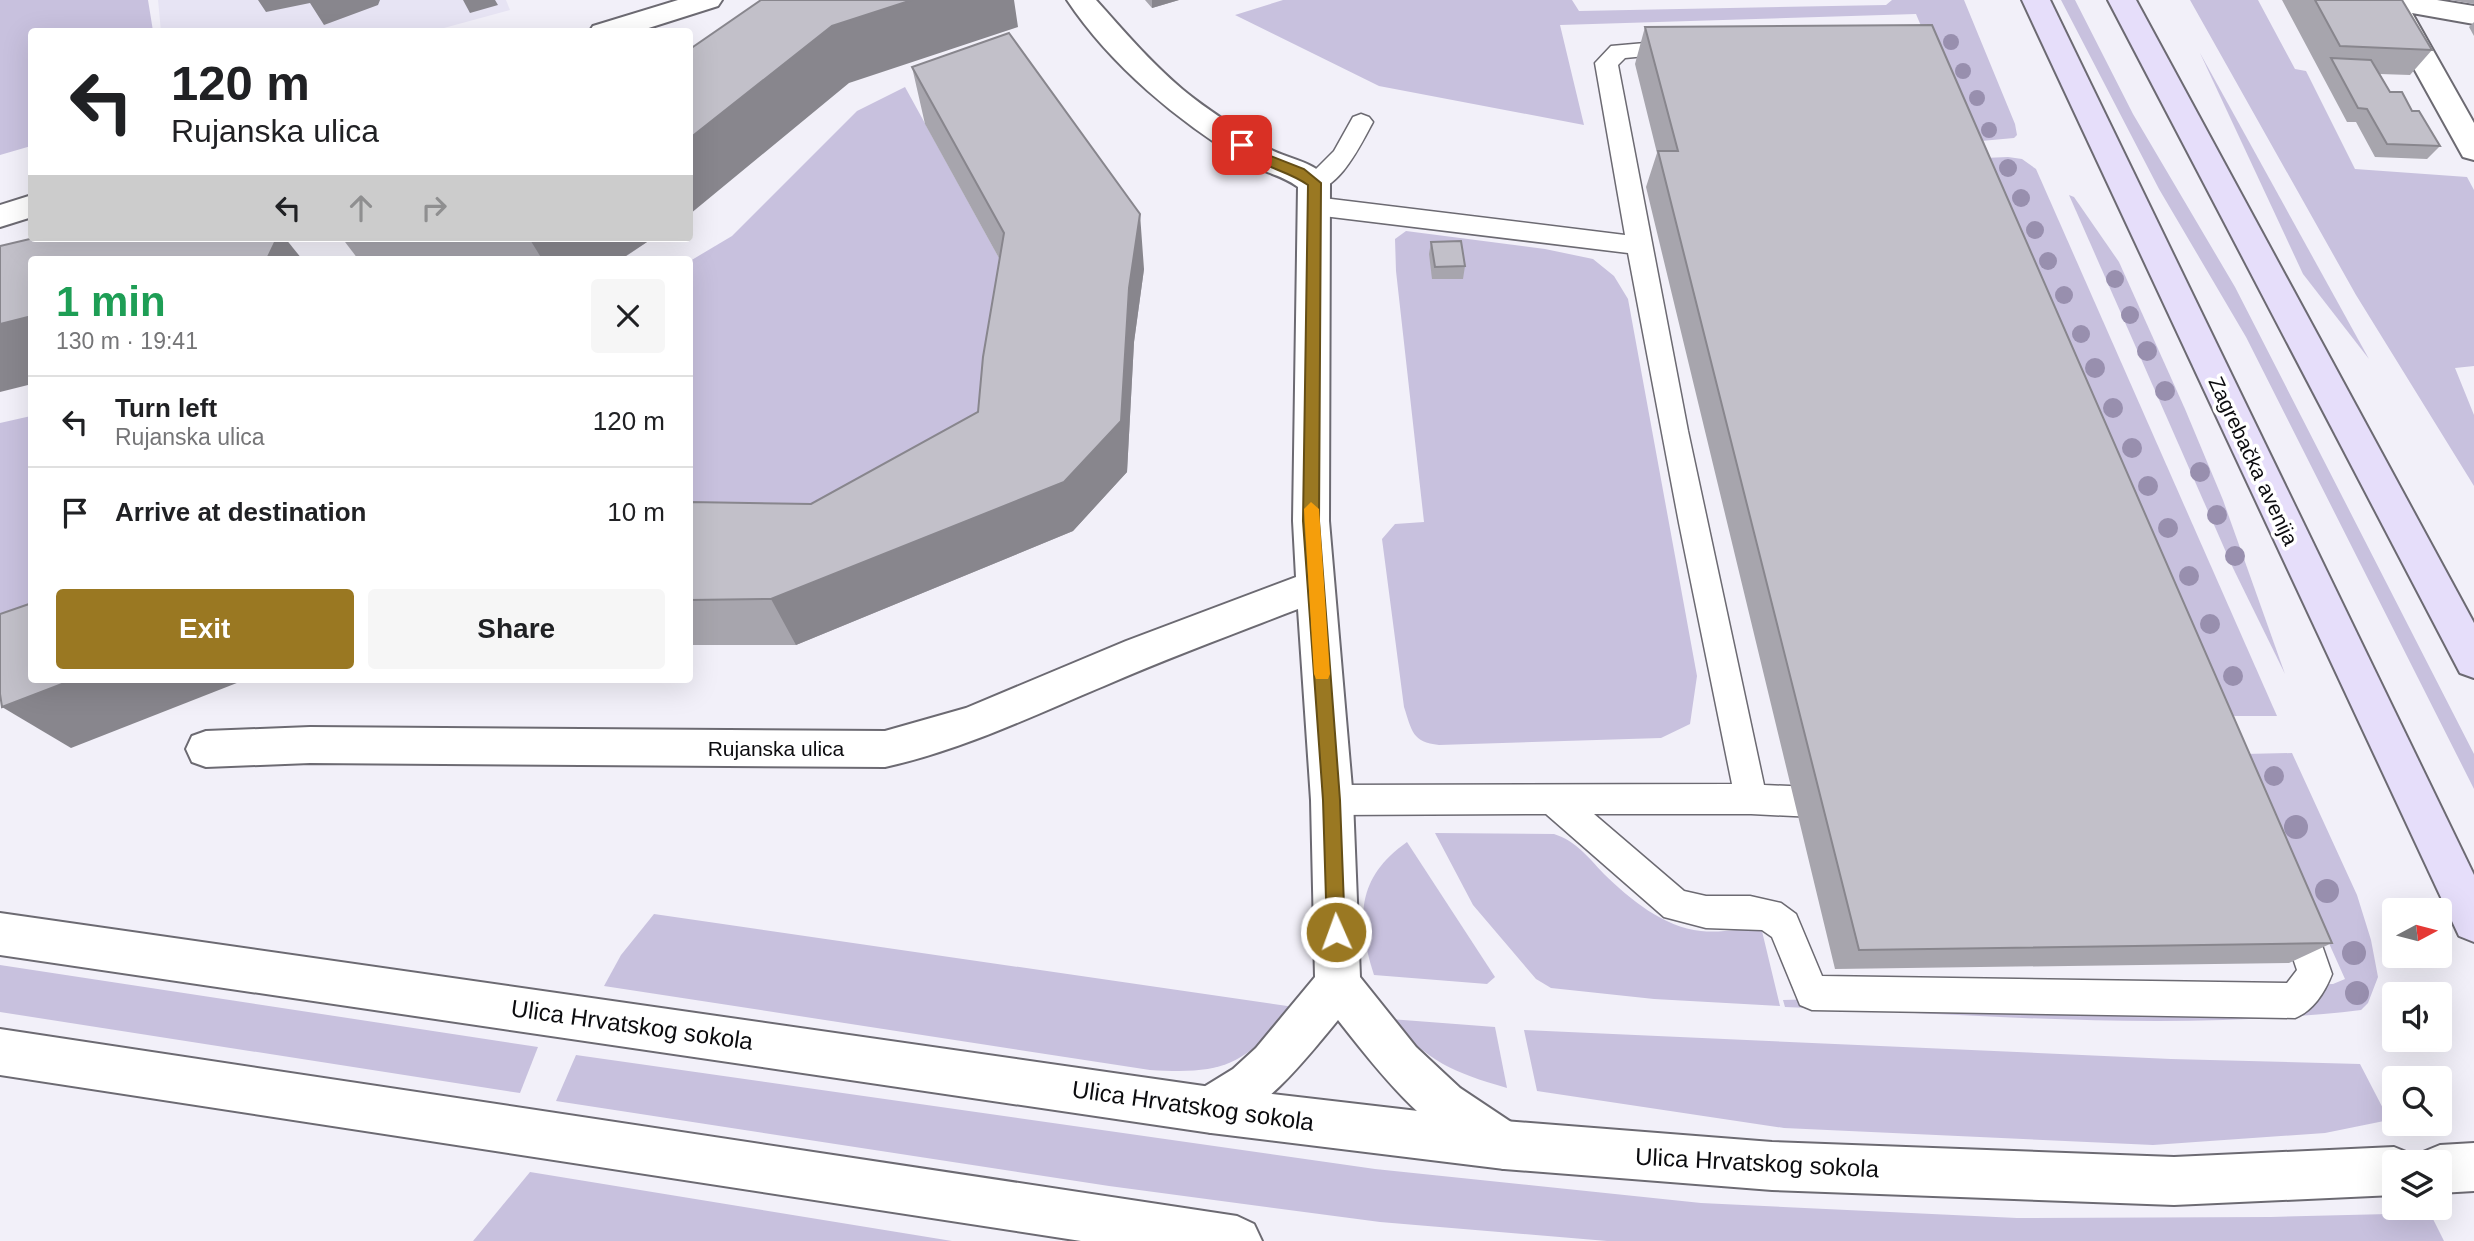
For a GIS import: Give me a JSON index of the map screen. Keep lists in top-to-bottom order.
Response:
{
  "streets": {
    "main road": ["Zagrebačka avenija"],
    "street": ["Rujanska ulica", "Ulica Hrvatskog sokola"]
  },
  "north": "right",
  "page": {
    "turn": ["120 m", "Rujanska ulica"],
    "heading": ["1 min", "130 m · 19:41"],
    "list": [
      {
        "name": "Turn left",
        "note": "Rujanska ulica",
        "value": "120 m"
      },
      {
        "name": "Arrive at destination",
        "value": "10 m"
      }
    ],
    "buttons": ["Exit", "Share"]
  }
}
